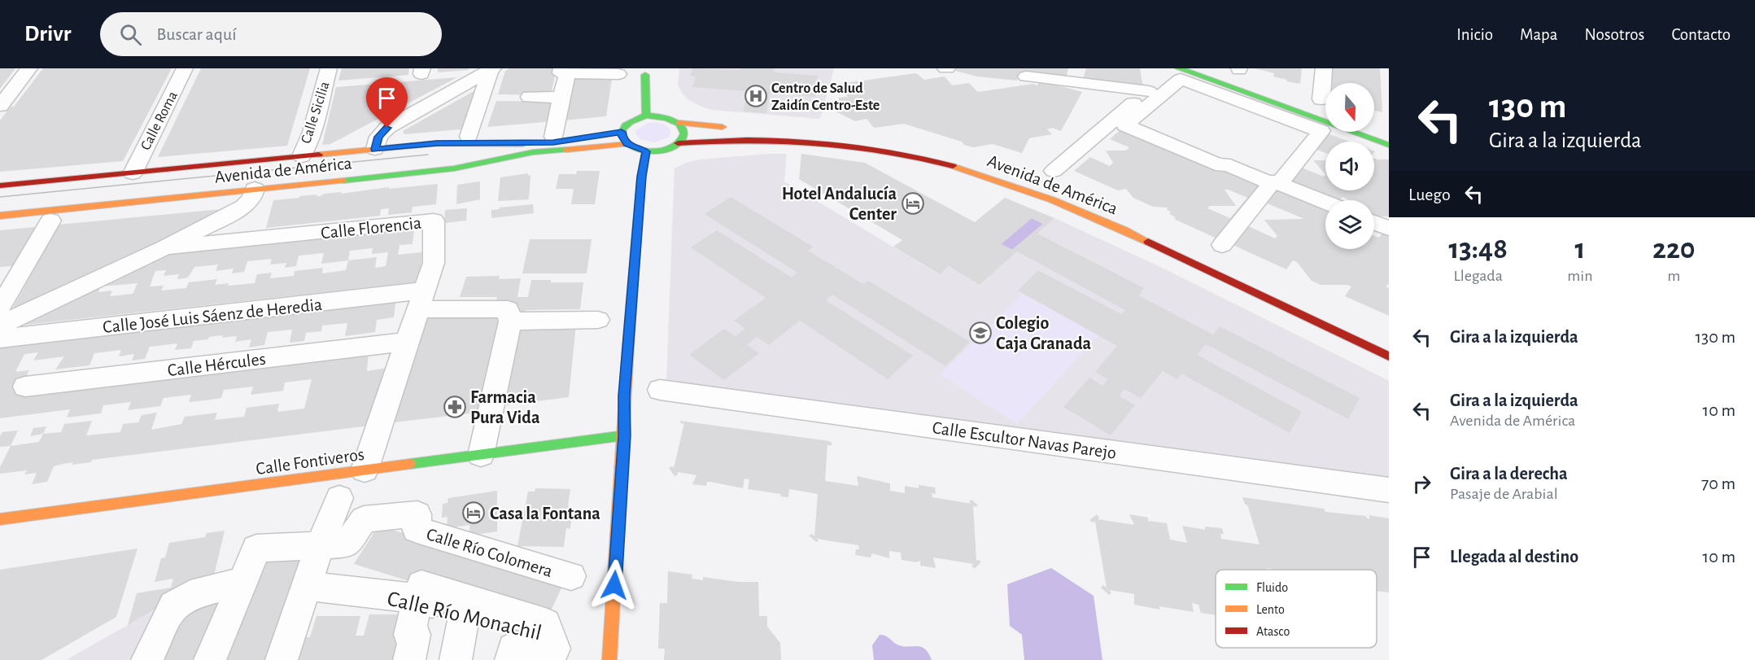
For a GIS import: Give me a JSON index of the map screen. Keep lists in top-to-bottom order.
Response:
{
  "streets": {
    "main road": ["Avenida de América", "Calle Fontiveros"],
    "street": [
      "Calle Sicilia",
      "Calle Roma",
      "Calle Florencia",
      "Calle José Luis Sáenz de Heredia",
      "Calle Hércules",
      "Calle Escultor Navas Parejo",
      "Calle Río Colomera",
      "Calle Río Monachil"
    ]
  },
  "crossings": [
    ["Calle Sicilia", "Avenida de América"],
    ["Calle Roma", "Avenida de América"],
    ["Calle Florencia", "Calle José Luis Sáenz de Heredia"],
    ["Calle Florencia", "Calle Hércules"],
    ["Calle Florencia", "Calle Fontiveros"]
  ],
  "places": {
    "hospital": ["Centro de Salud Zaidín Centro-Este"],
    "hotel": ["Hotel Andalucía Center", "Casa la Fontana"],
    "school or university": ["Colegio Caja Granada"],
    "pharmacy": ["Farmacia Pura Vida"]
  },
  "legend": ["Fluido", "Lento", "Atasco"],
  "north": "bottom",
  "page": {
    "header": "Drivr",
    "search": "Buscar aquí",
    "nav": [
      "Inicio",
      "Mapa",
      "Nosotros",
      "Contacto"
    ],
    "turn": ["130 m", "Gira a la izquierda"],
    "then": "Luego",
    "eta": [
      "13:48",
      "Llegada",
      "1",
      "min",
      "220",
      "m"
    ],
    "list": [
      {
        "name": "Gira a la izquierda",
        "value": "130 m"
      },
      {
        "name": "Gira a la izquierda",
        "note": "Avenida de América",
        "value": "10 m"
      },
      {
        "name": "Gira a la derecha",
        "note": "Pasaje de Arabial",
        "value": "70 m"
      },
      {
        "name": "Llegada al destino",
        "value": "10 m"
      }
    ]
  }
}
